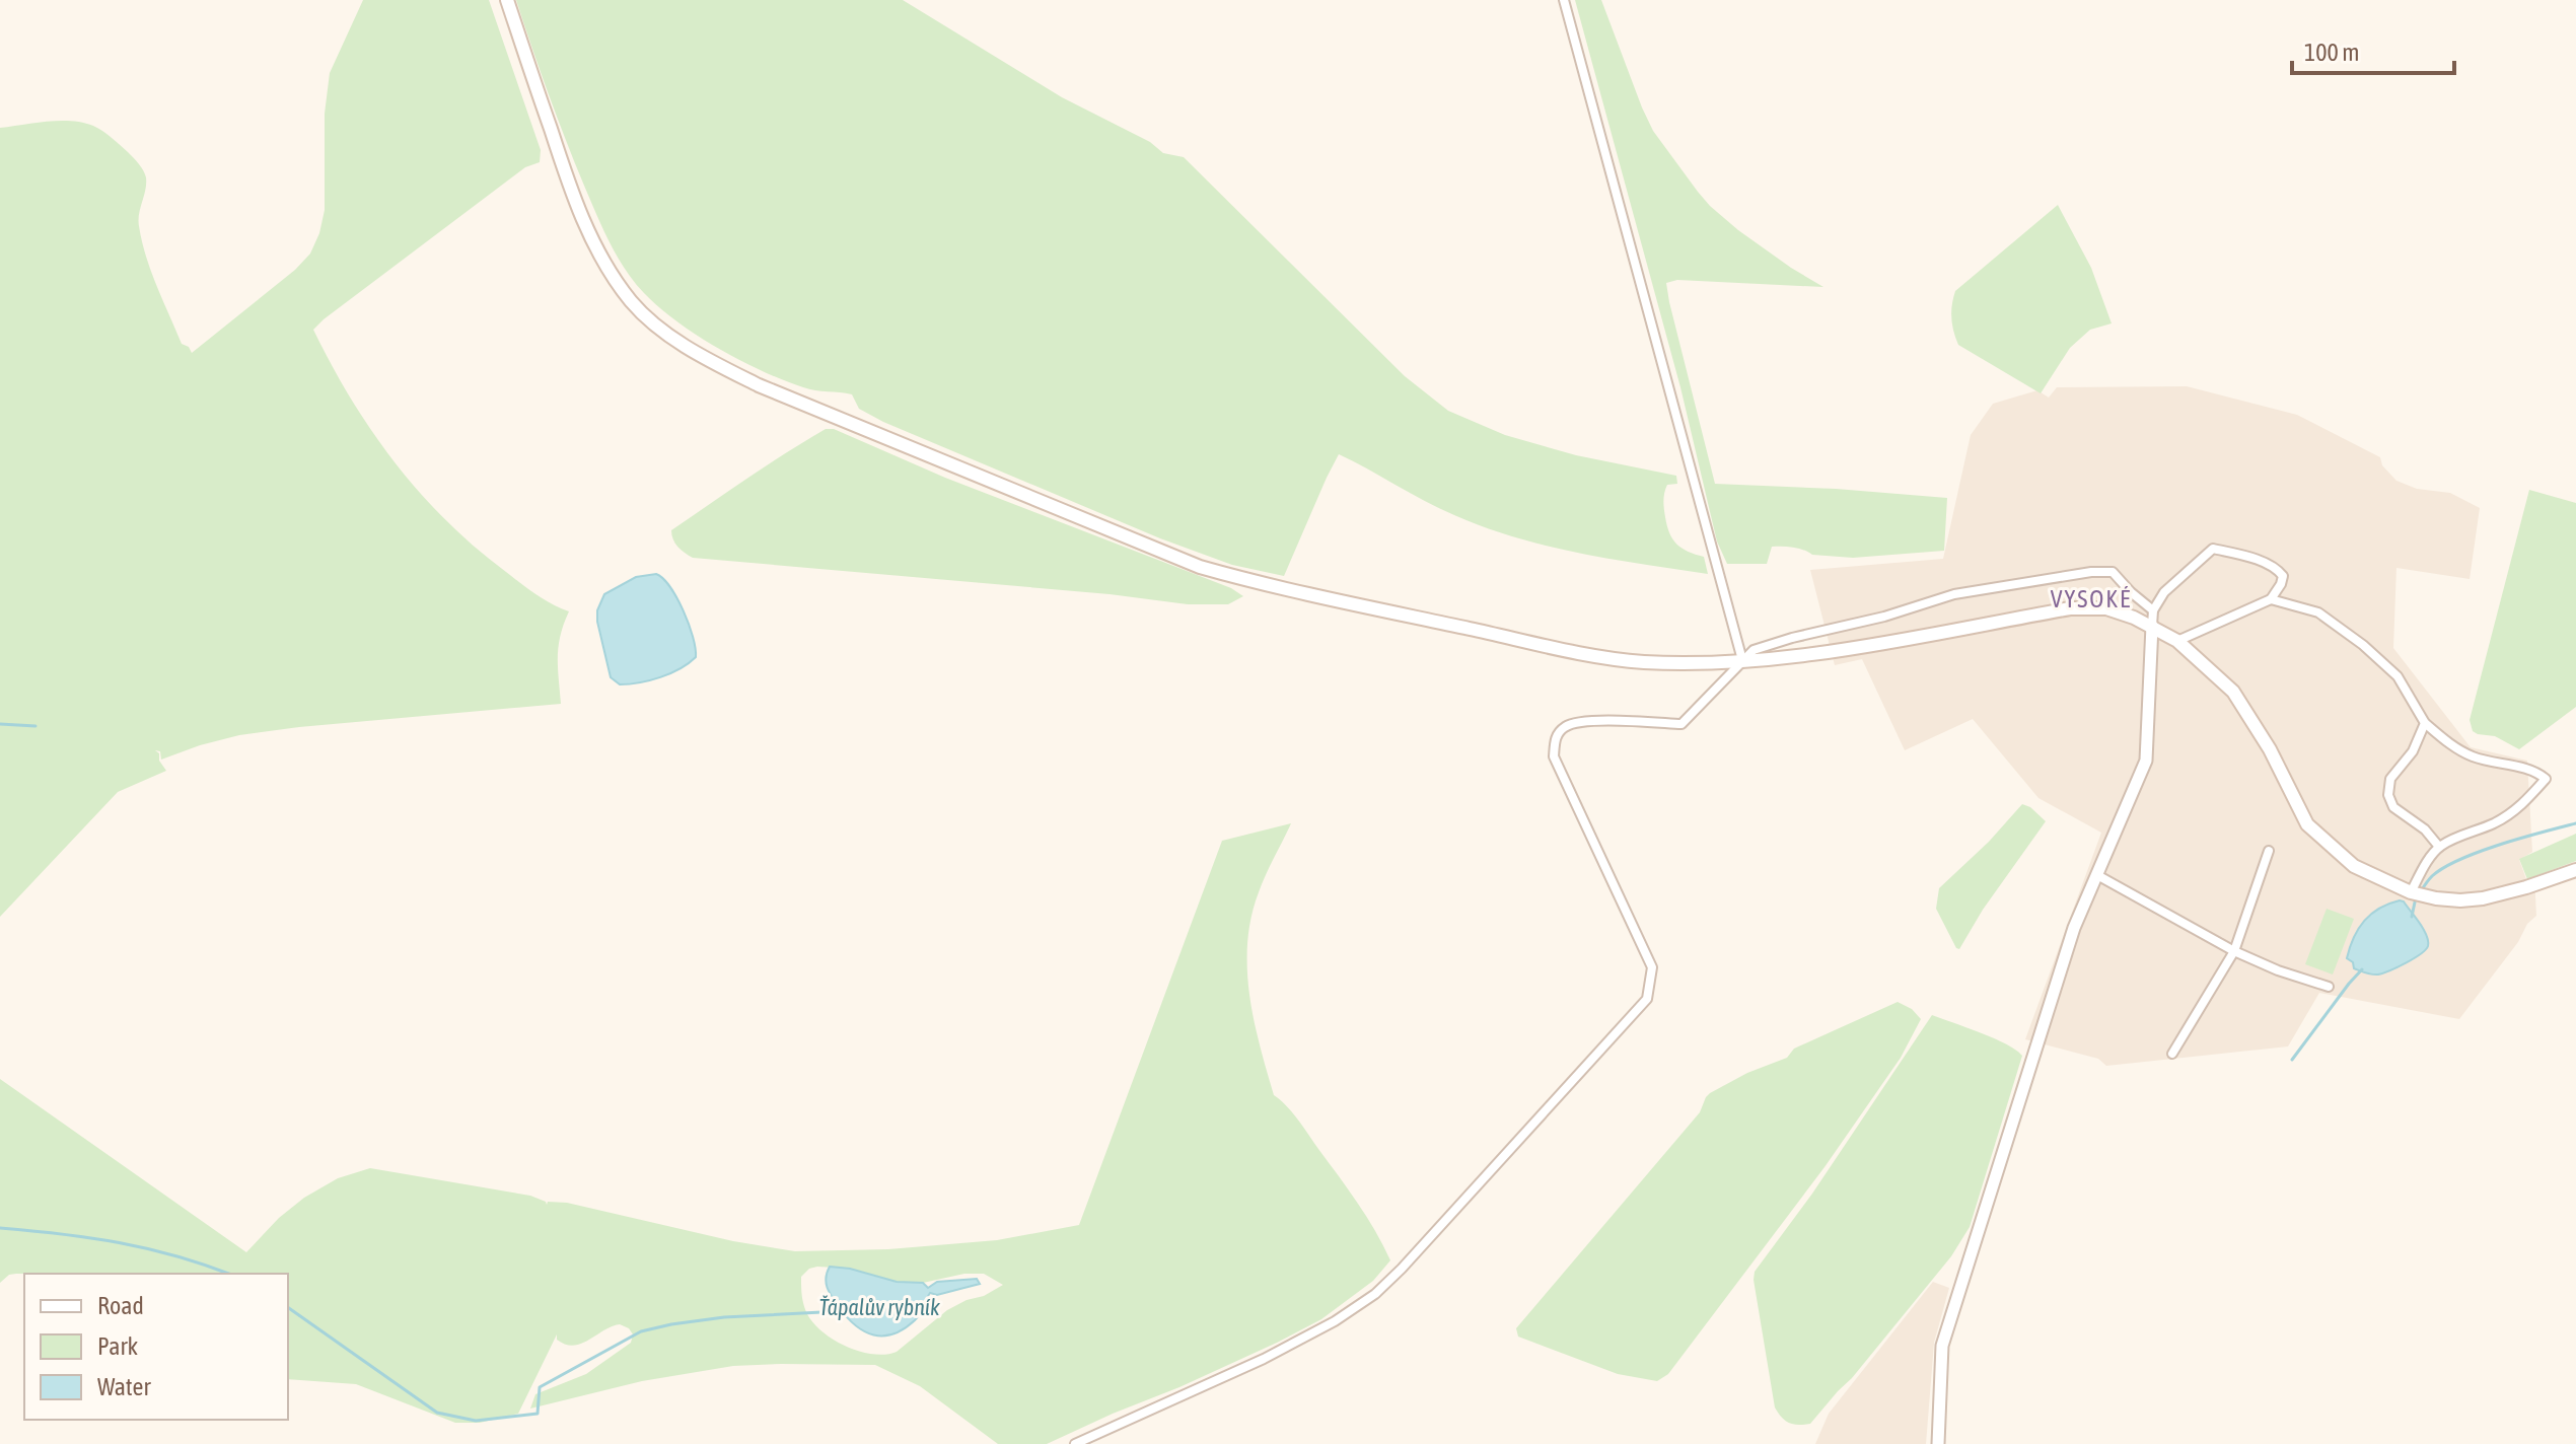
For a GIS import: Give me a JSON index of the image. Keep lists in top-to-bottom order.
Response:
{
  "districts": ["VYSOKÉ"],
  "water": ["Ťápalův rybník"],
  "legend": ["Road", "Park", "Water"],
  "scale_bar": "100 m"
}
